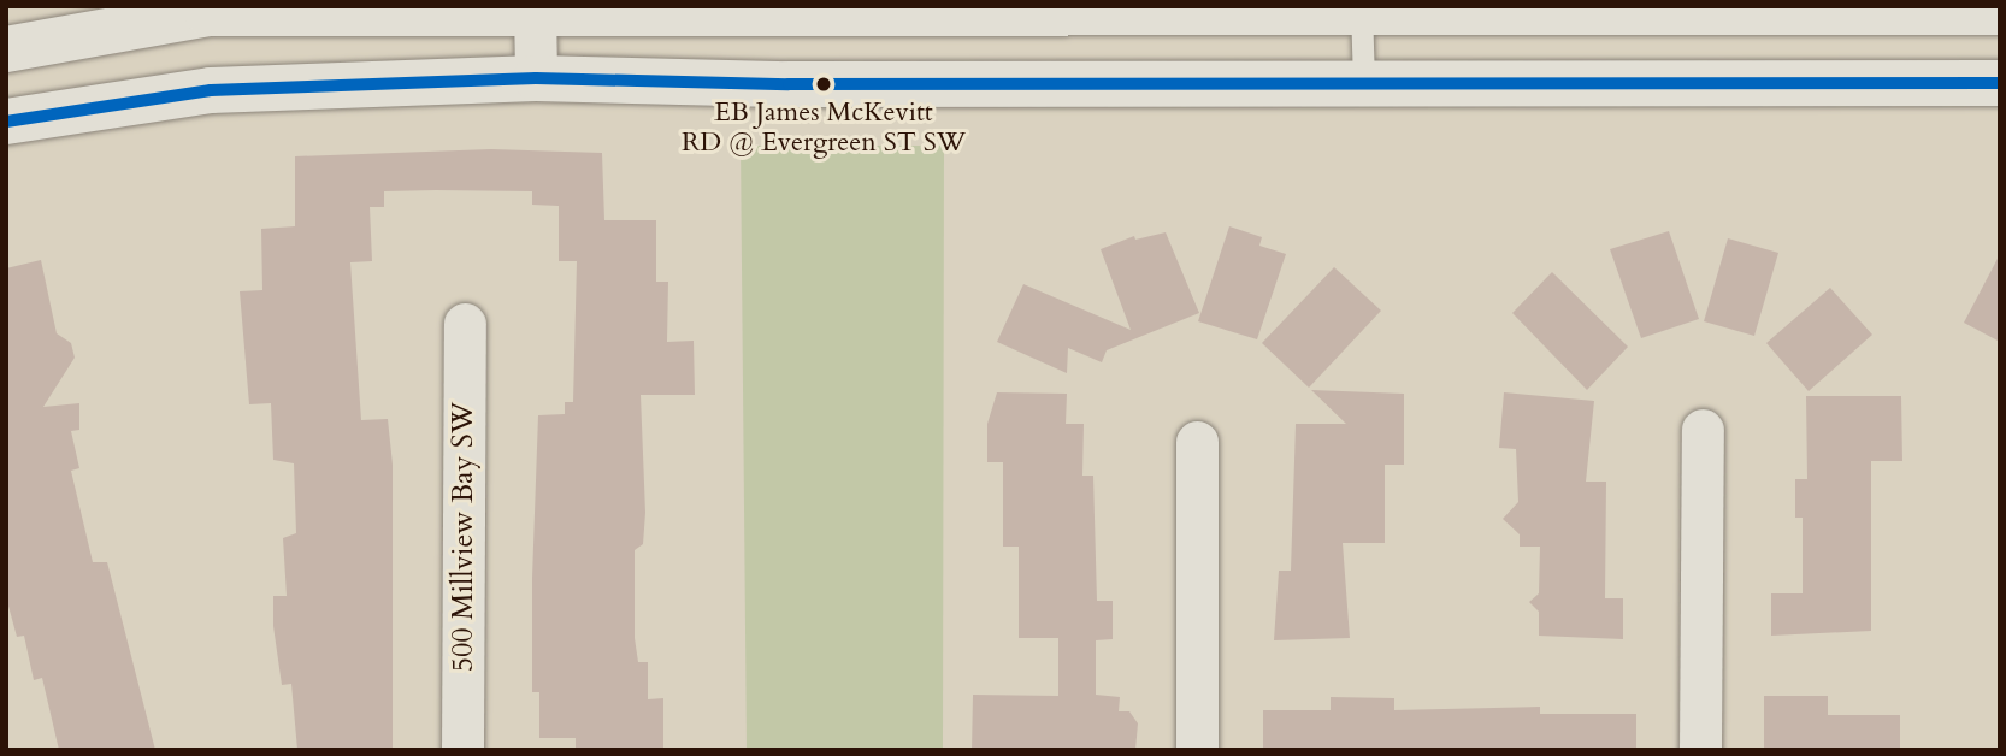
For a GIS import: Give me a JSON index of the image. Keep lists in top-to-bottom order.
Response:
{
  "streets": {
    "street": ["500 Millview Bay SW"]
  },
  "places": ["EB James McKevitt RD @ Evergreen ST SW"]
}
